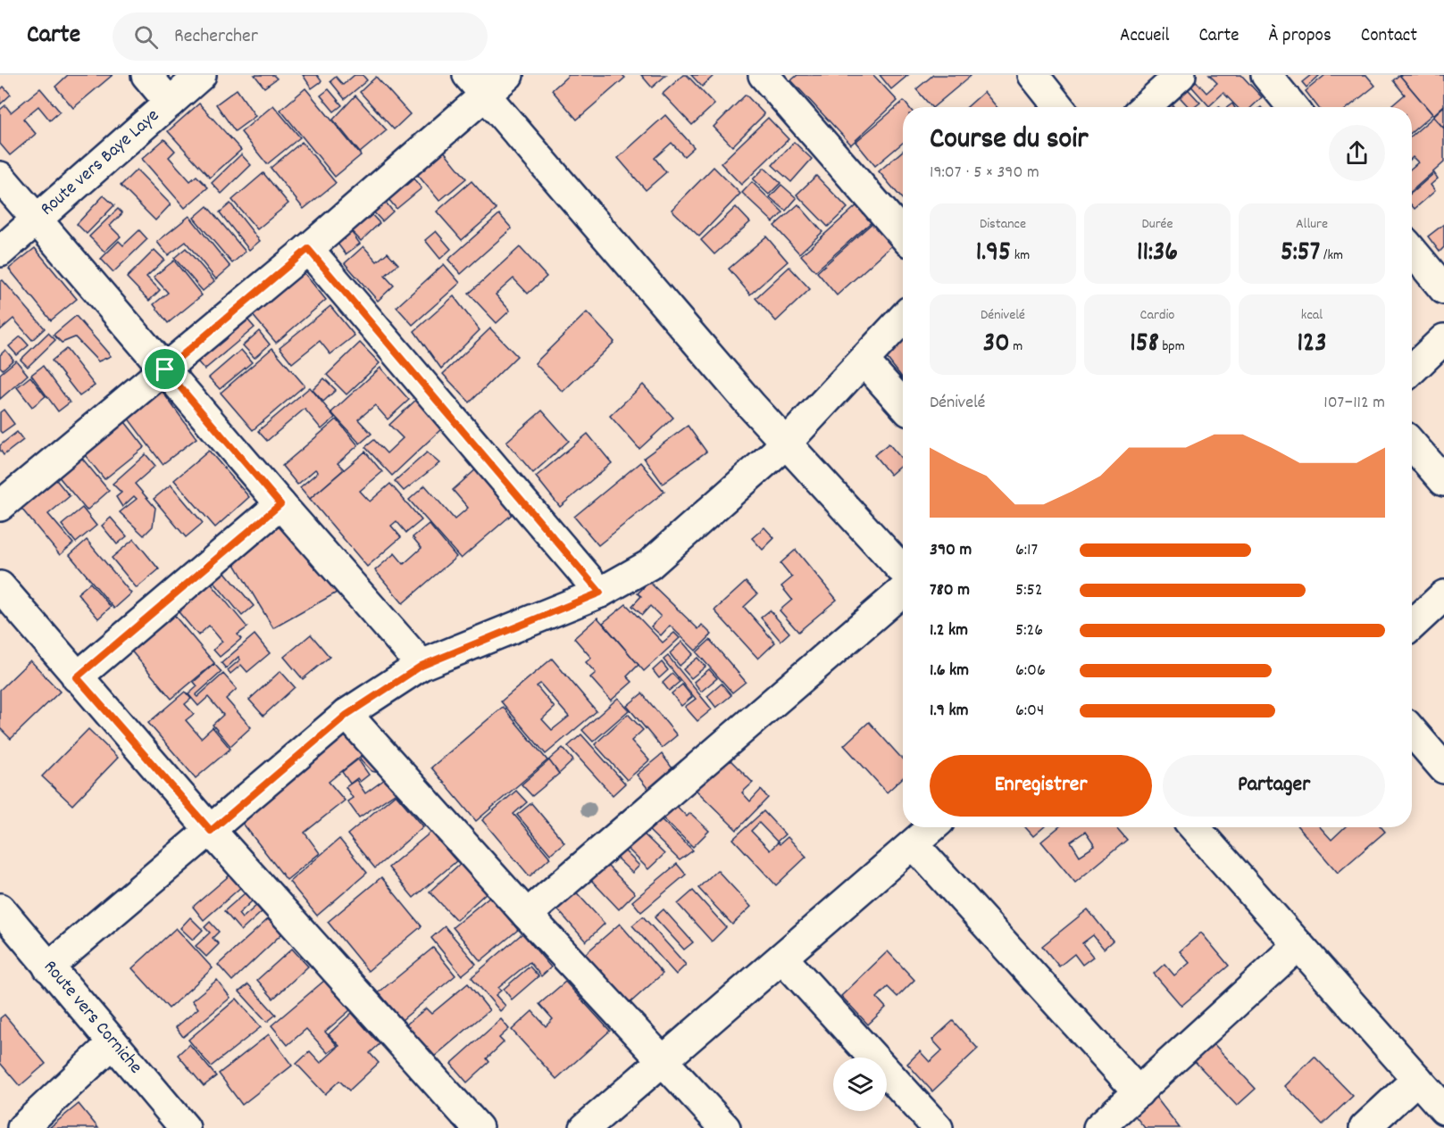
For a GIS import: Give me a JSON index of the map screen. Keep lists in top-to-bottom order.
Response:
{
  "streets": {
    "street": ["Route vers Baye Laye", "Route vers Corniche"]
  },
  "page": {
    "header": "Carte",
    "search": "Rechercher",
    "nav": [
      "Accueil",
      "Carte",
      "À propos",
      "Contact"
    ],
    "heading": ["Course du soir", "19:07 · 5 × 390 m"],
    "stats": [
      ["Distance", "1.95 km"],
      ["Durée", "11:36"],
      ["Allure", "5:57 /km"],
      ["Dénivelé", "30 m"],
      ["Cardio", "158 bpm"],
      ["kcal", "123"]
    ],
    "chart": ["Dénivelé", "107–112 m"],
    "list": [
      {
        "name": "390 m",
        "note": "6:17"
      },
      {
        "name": "780 m",
        "note": "5:52"
      },
      {
        "name": "1.2 km",
        "note": "5:26"
      },
      {
        "name": "1.6 km",
        "note": "6:06"
      },
      {
        "name": "1.9 km",
        "note": "6:04"
      }
    ],
    "buttons": ["Enregistrer", "Partager"]
  }
}
